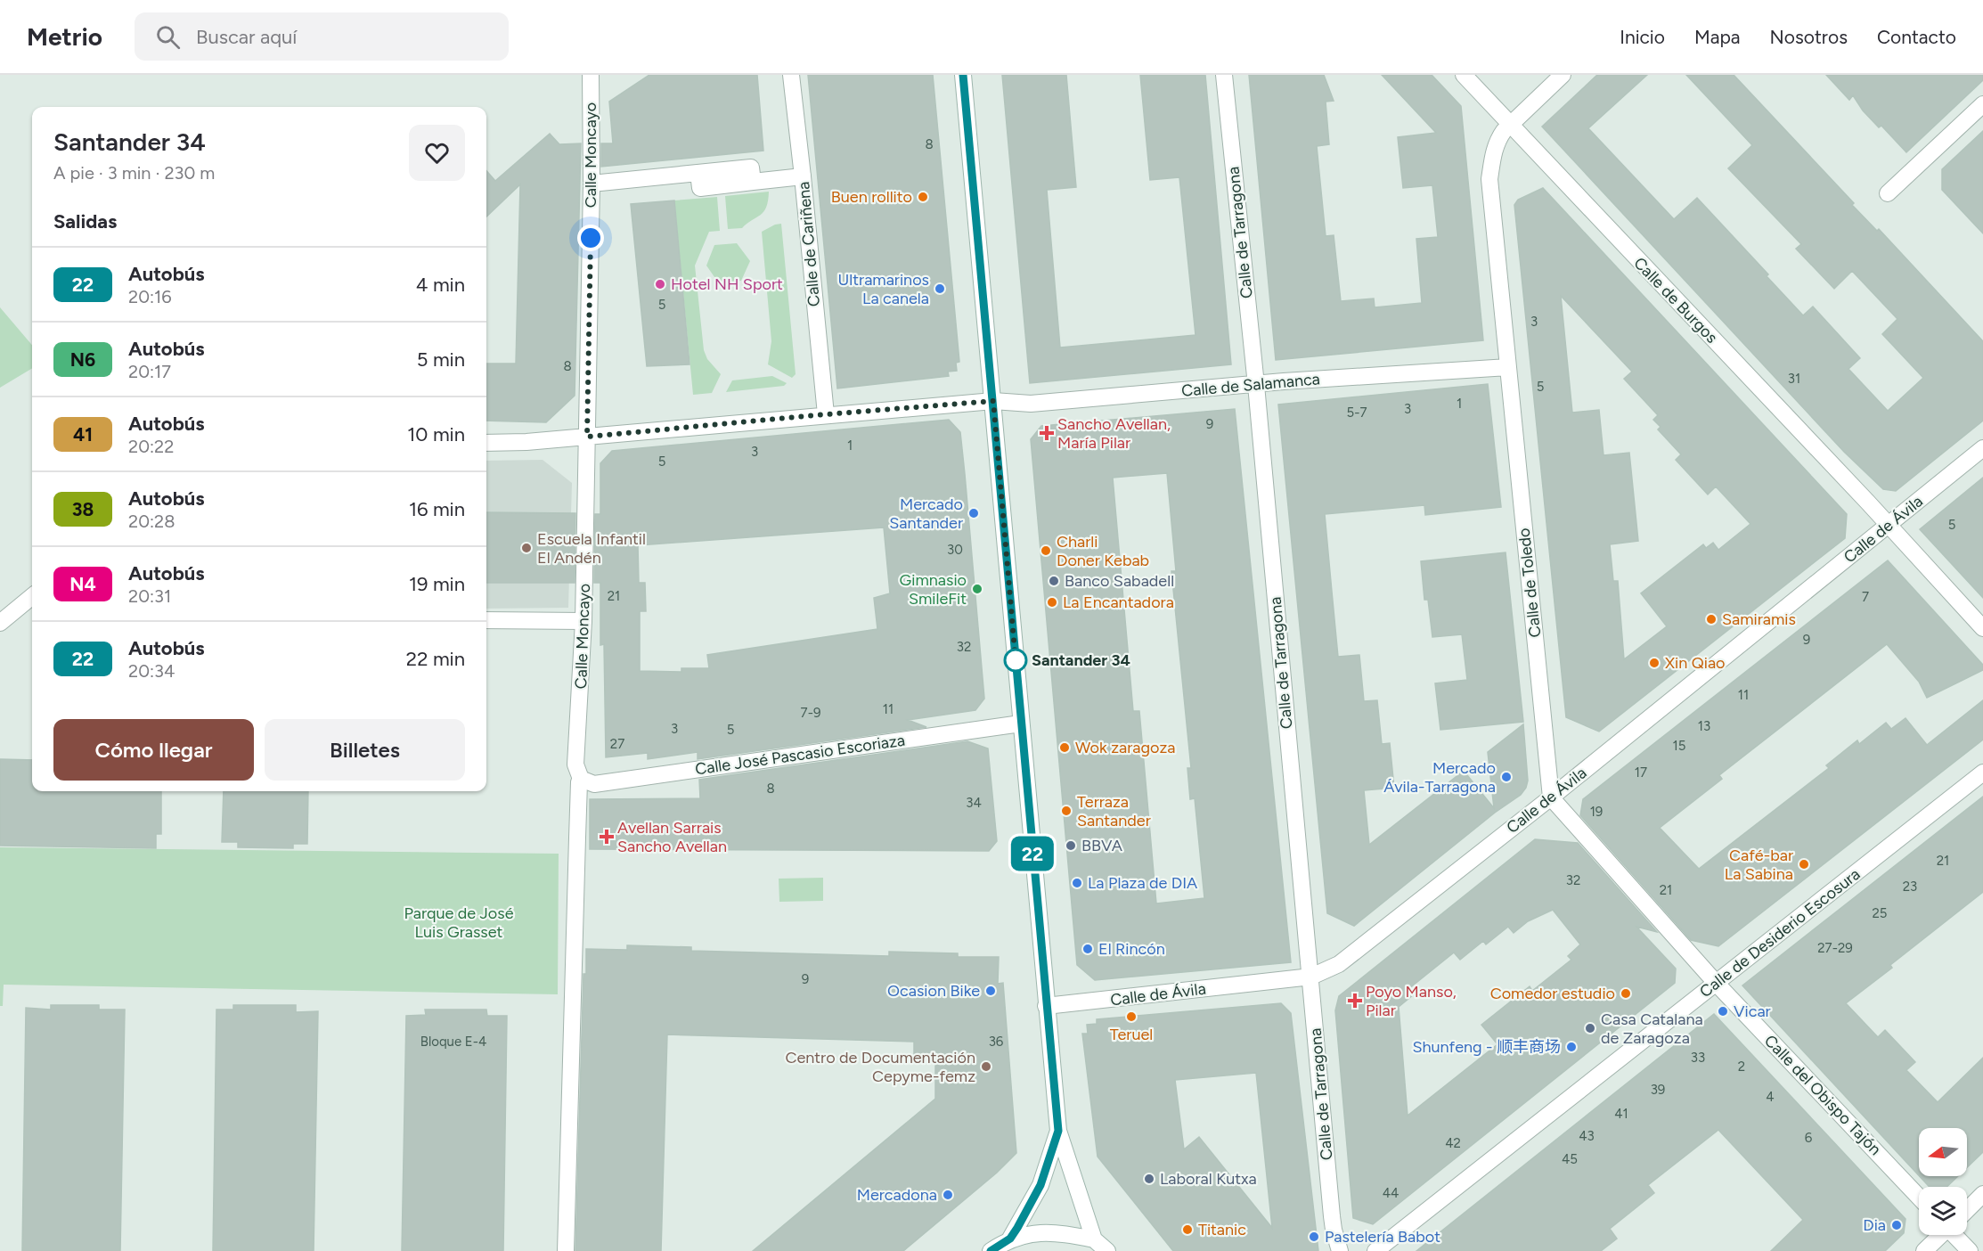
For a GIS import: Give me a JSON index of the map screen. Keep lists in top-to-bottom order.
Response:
{
  "streets": {
    "street": [
      "Calle Moncayo",
      "Calle de Tarragona",
      "Calle de Cariñena",
      "Calle de Burgos",
      "Calle de Salamanca",
      "Calle de Ávila",
      "Calle de Toledo",
      "Calle José Pascasio Escoriaza",
      "Calle de Desiderio Escosura",
      "Calle del Obispo Tajón"
    ]
  },
  "crossings": [
    ["Calle Moncayo", "Calle de Salamanca"],
    ["Calle Moncayo", "Calle José Pascasio Escoriaza"],
    ["Calle de Tarragona", "Calle de Salamanca"],
    ["Calle de Tarragona", "Calle de Ávila"],
    ["Calle de Cariñena", "Calle de Salamanca"],
    ["Calle de Burgos", "Calle de Ávila"],
    ["Calle de Burgos", "Calle de Toledo"],
    ["Calle de Salamanca", "Calle de Toledo"],
    ["Calle de Ávila", "Calle de Toledo"],
    ["Calle de Desiderio Escosura", "Calle del Obispo Tajón"]
  ],
  "parks": ["Parque de José Luis Grasset"],
  "places": {
    "other": [
      "Buen rollito",
      "Hotel NH Sport",
      "Ultramarinos La canela",
      "Mercado Santander",
      "Escuela Infantil El Andén",
      "Charli Doner Kebab",
      "Banco Sabadell",
      "Gimnasio SmileFit",
      "La Encantadora",
      "Samiramis",
      "Santander 34",
      "Xin Qiao",
      "Wok zaragoza",
      "Mercado Ávila-Tarragona",
      "Terraza Santander",
      "BBVA",
      "Café-bar La Sabina",
      "La Plaza de DIA",
      "El Rincón",
      "Ocasion Bike",
      "Comedor estudio",
      "Vicar",
      "Teruel",
      "Casa Catalana de Zaragoza",
      "Shunfeng - 顺丰商场",
      "Centro de Documentación Cepyme-femz",
      "Laboral Kutxa",
      "Mercadona",
      "Dia",
      "Titanic",
      "Pastelería Babot"
    ],
    "health": ["Sancho Avellan, María Pilar", "Avellan Sarrais Sancho Avellan", "Poyo Manso, Pilar"]
  },
  "lines": ["bus line 22"],
  "house_numbers": [
    "8",
    "5",
    "3",
    "8",
    "31",
    "5",
    "1",
    "3",
    "5-7",
    "9",
    "1",
    "3",
    "5",
    "5",
    "30",
    "21",
    "7",
    "9",
    "32",
    "11",
    "11",
    "7-9",
    "13",
    "3",
    "5",
    "27",
    "15",
    "17",
    "8",
    "34",
    "19",
    "21",
    "32",
    "23",
    "21",
    "25",
    "27-29",
    "9",
    "Bloque E-4",
    "36",
    "33",
    "2",
    "39",
    "4",
    "41",
    "43",
    "6",
    "42",
    "45",
    "44"
  ],
  "north": "left",
  "page": {
    "header": "Metrio",
    "search": "Buscar aquí",
    "nav": [
      "Inicio",
      "Mapa",
      "Nosotros",
      "Contacto"
    ],
    "on_map": "22",
    "heading": [
      ["Santander 34", "A pie · 3 min · 230 m"],
      "Salidas"
    ],
    "list": [
      {
        "mark": "22",
        "name": "Autobús",
        "note": "20:16",
        "value": "4 min"
      },
      {
        "mark": "N6",
        "name": "Autobús",
        "note": "20:17",
        "value": "5 min"
      },
      {
        "mark": "41",
        "name": "Autobús",
        "note": "20:22",
        "value": "10 min"
      },
      {
        "mark": "38",
        "name": "Autobús",
        "note": "20:28",
        "value": "16 min"
      },
      {
        "mark": "N4",
        "name": "Autobús",
        "note": "20:31",
        "value": "19 min"
      },
      {
        "mark": "22",
        "name": "Autobús",
        "note": "20:34",
        "value": "22 min"
      }
    ],
    "buttons": ["Cómo llegar", "Billetes"]
  }
}
